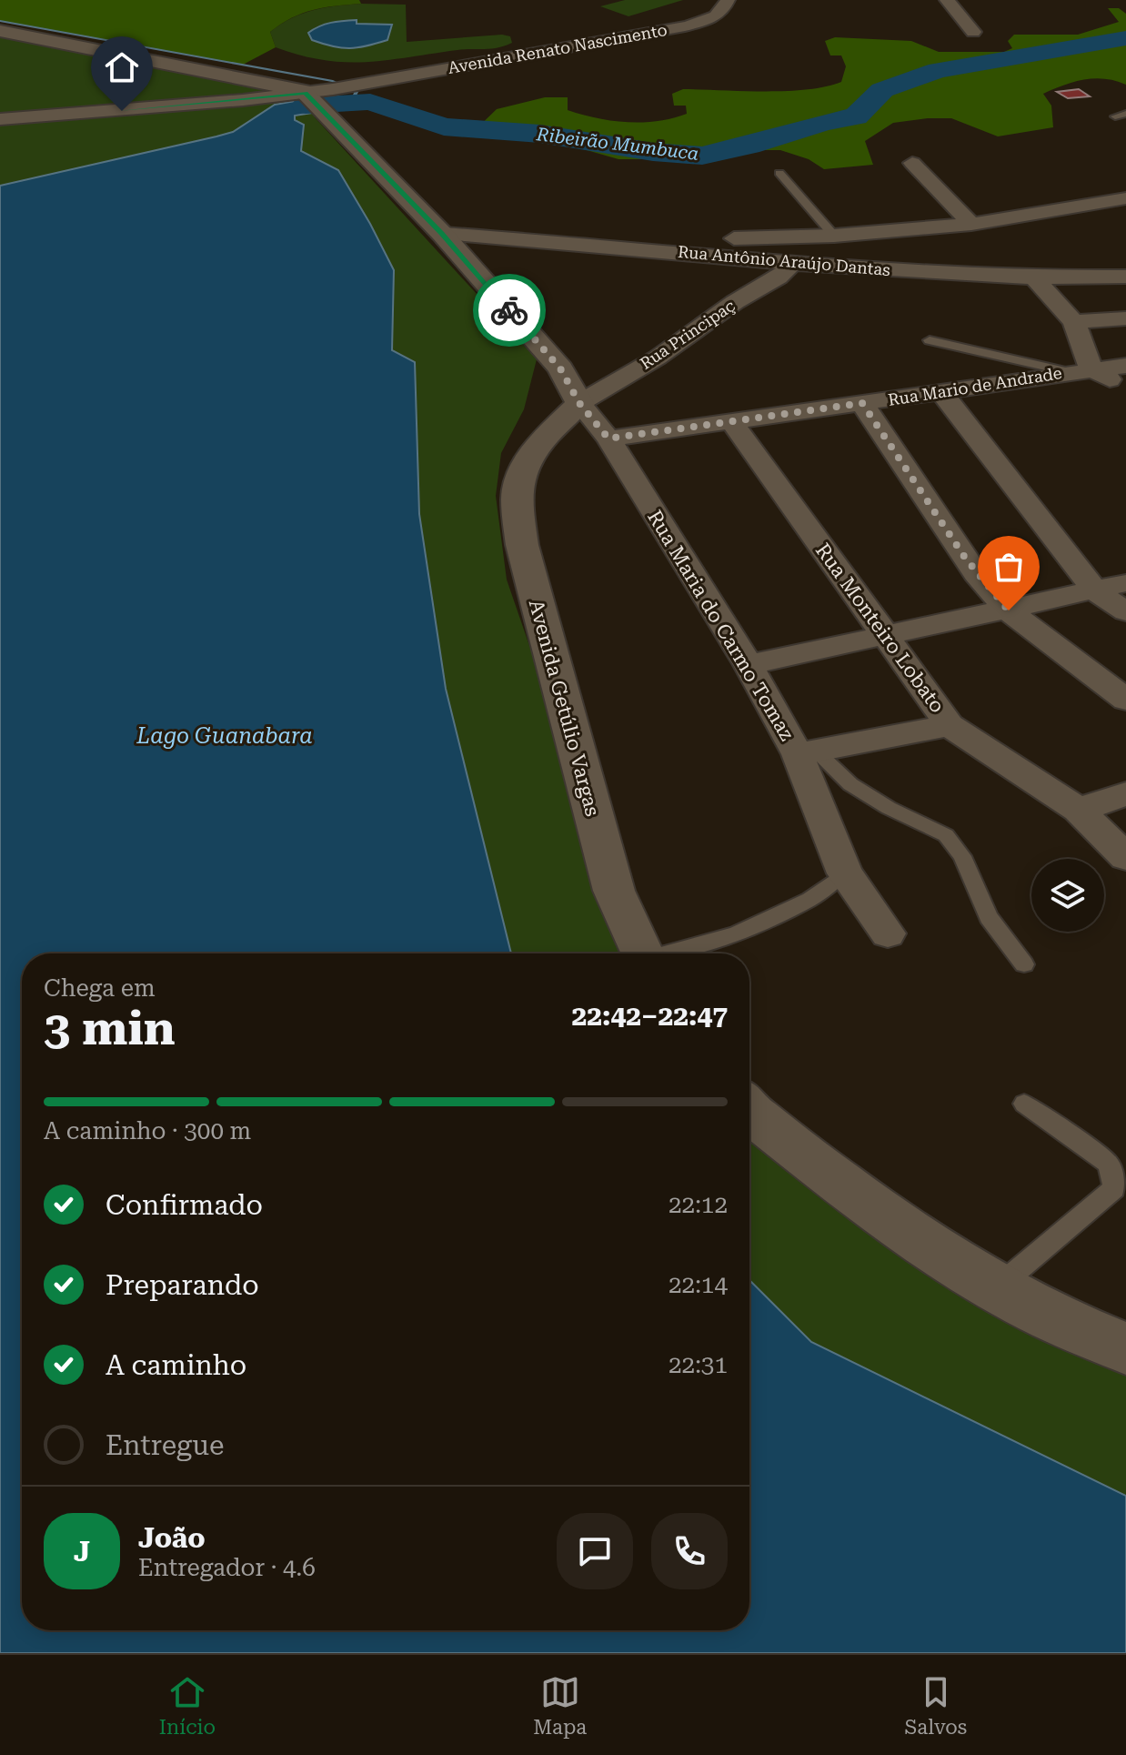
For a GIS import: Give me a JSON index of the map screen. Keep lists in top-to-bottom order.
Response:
{
  "streets": {
    "main road": ["Avenida Getúlio Vargas"],
    "street": [
      "Avenida Renato Nascimento",
      "Rua Antônio Araújo Dantas",
      "Rua Principaç",
      "Rua Mario de Andrade",
      "Rua Maria do Carmo Tomaz",
      "Rua Monteiro Lobato"
    ]
  },
  "crossings": [
    ["Rua Antônio Araújo Dantas", "Rua Principaç"],
    ["Rua Principaç", "Rua Maria do Carmo Tomaz"],
    ["Rua Principaç", "Avenida Getúlio Vargas"],
    ["Rua Mario de Andrade", "Rua Maria do Carmo Tomaz"],
    ["Rua Mario de Andrade", "Rua Monteiro Lobato"],
    ["Rua Maria do Carmo Tomaz", "Avenida Getúlio Vargas"]
  ],
  "water": ["Ribeirão Mumbuca", "Lago Guanabara"],
  "page": {
    "heading": ["3 min", "Chega em", "22:42–22:47"],
    "panel": ["João", "Entregador · 4.6"],
    "bar": "A caminho · 300 m",
    "list": [
      ["Confirmado", "22:12"],
      ["Preparando", "22:14"],
      ["A caminho", "22:31"],
      "Entregue"
    ],
    "round": "J",
    "tabs": ["Início", "Mapa", "Salvos"]
  }
}
